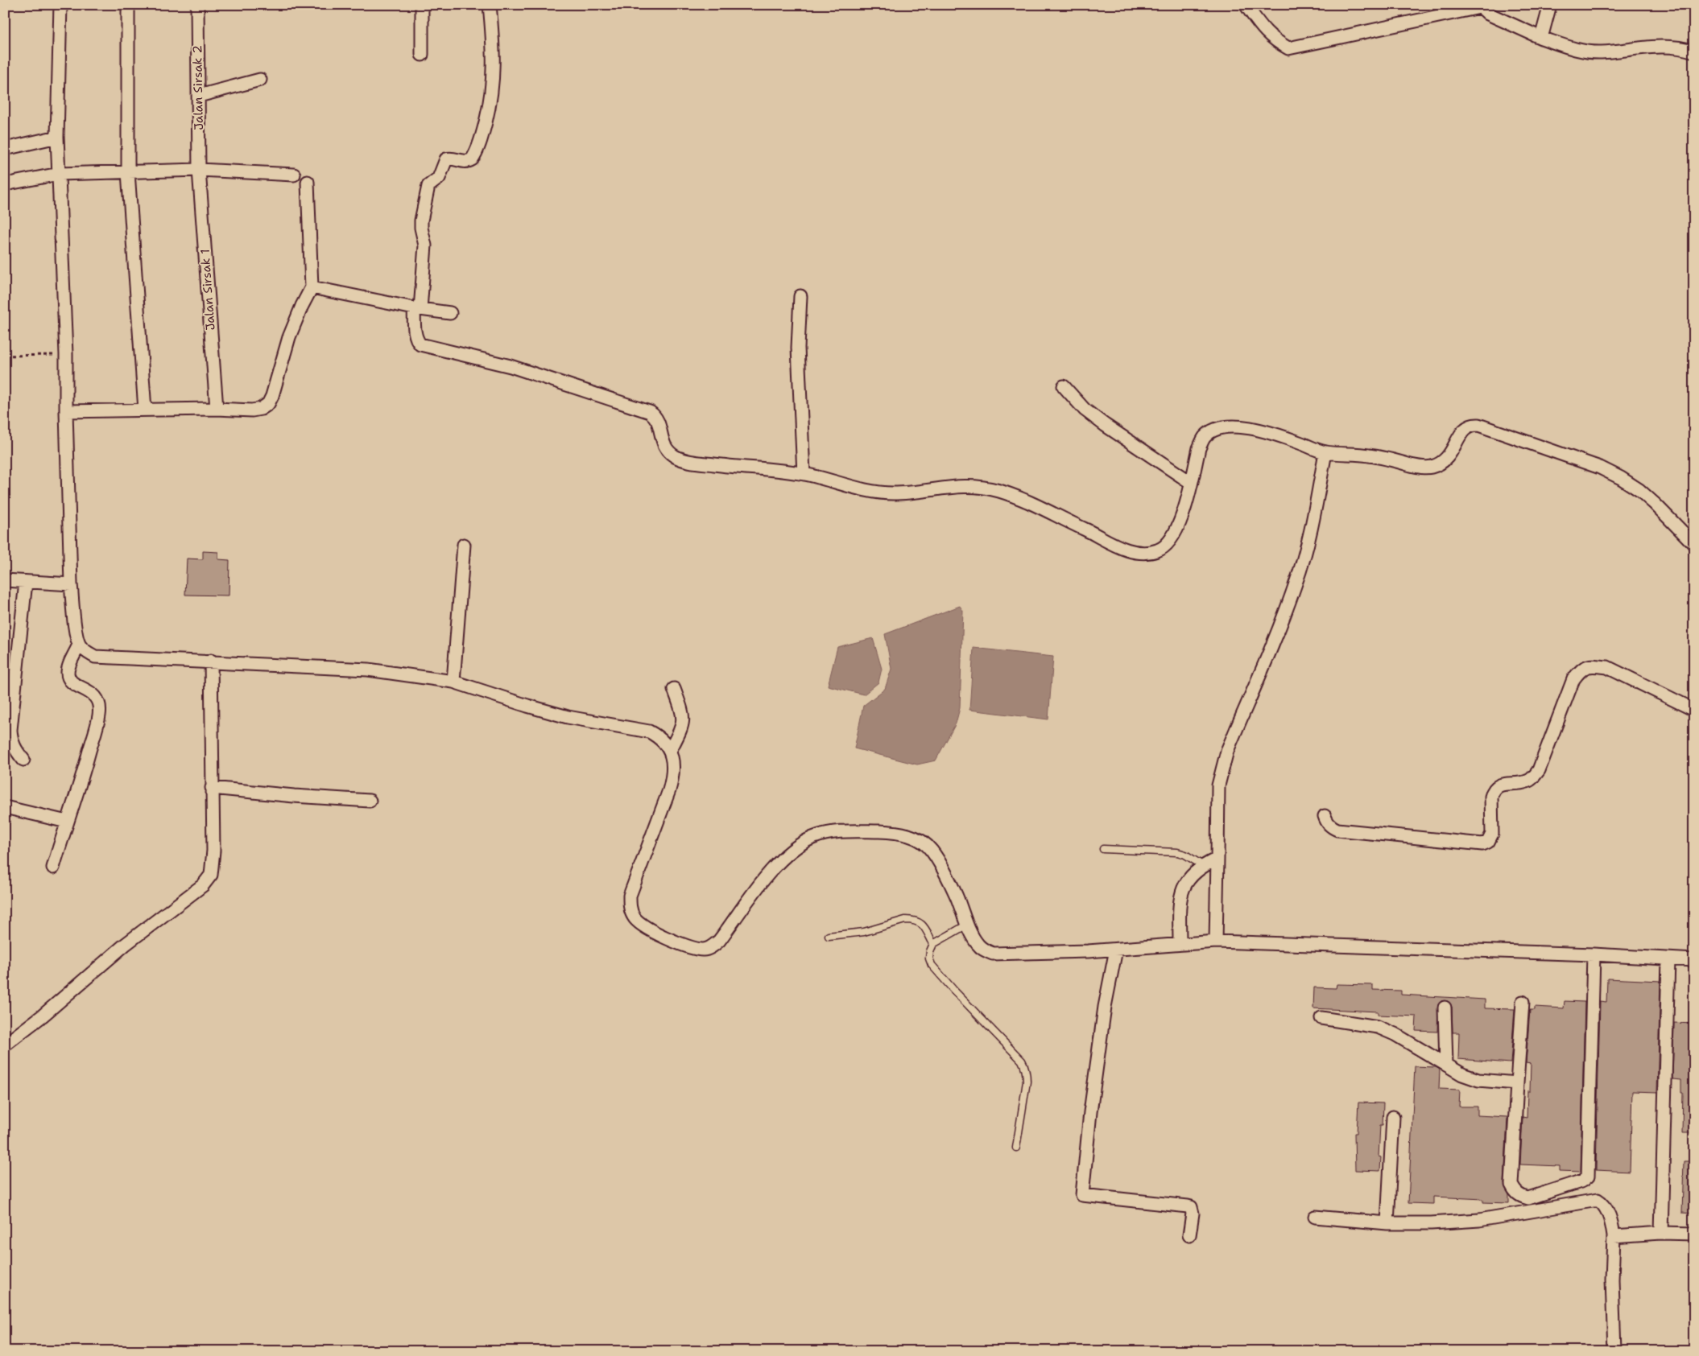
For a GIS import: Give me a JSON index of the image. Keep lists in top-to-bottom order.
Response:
{
  "streets": {
    "street": ["Jalan Sirsak 2", "Jalan Sirsak 1"]
  },
  "crossings": [
    ["Jalan Sirsak 2", "Jalan Sirsak 1"]
  ]
}
